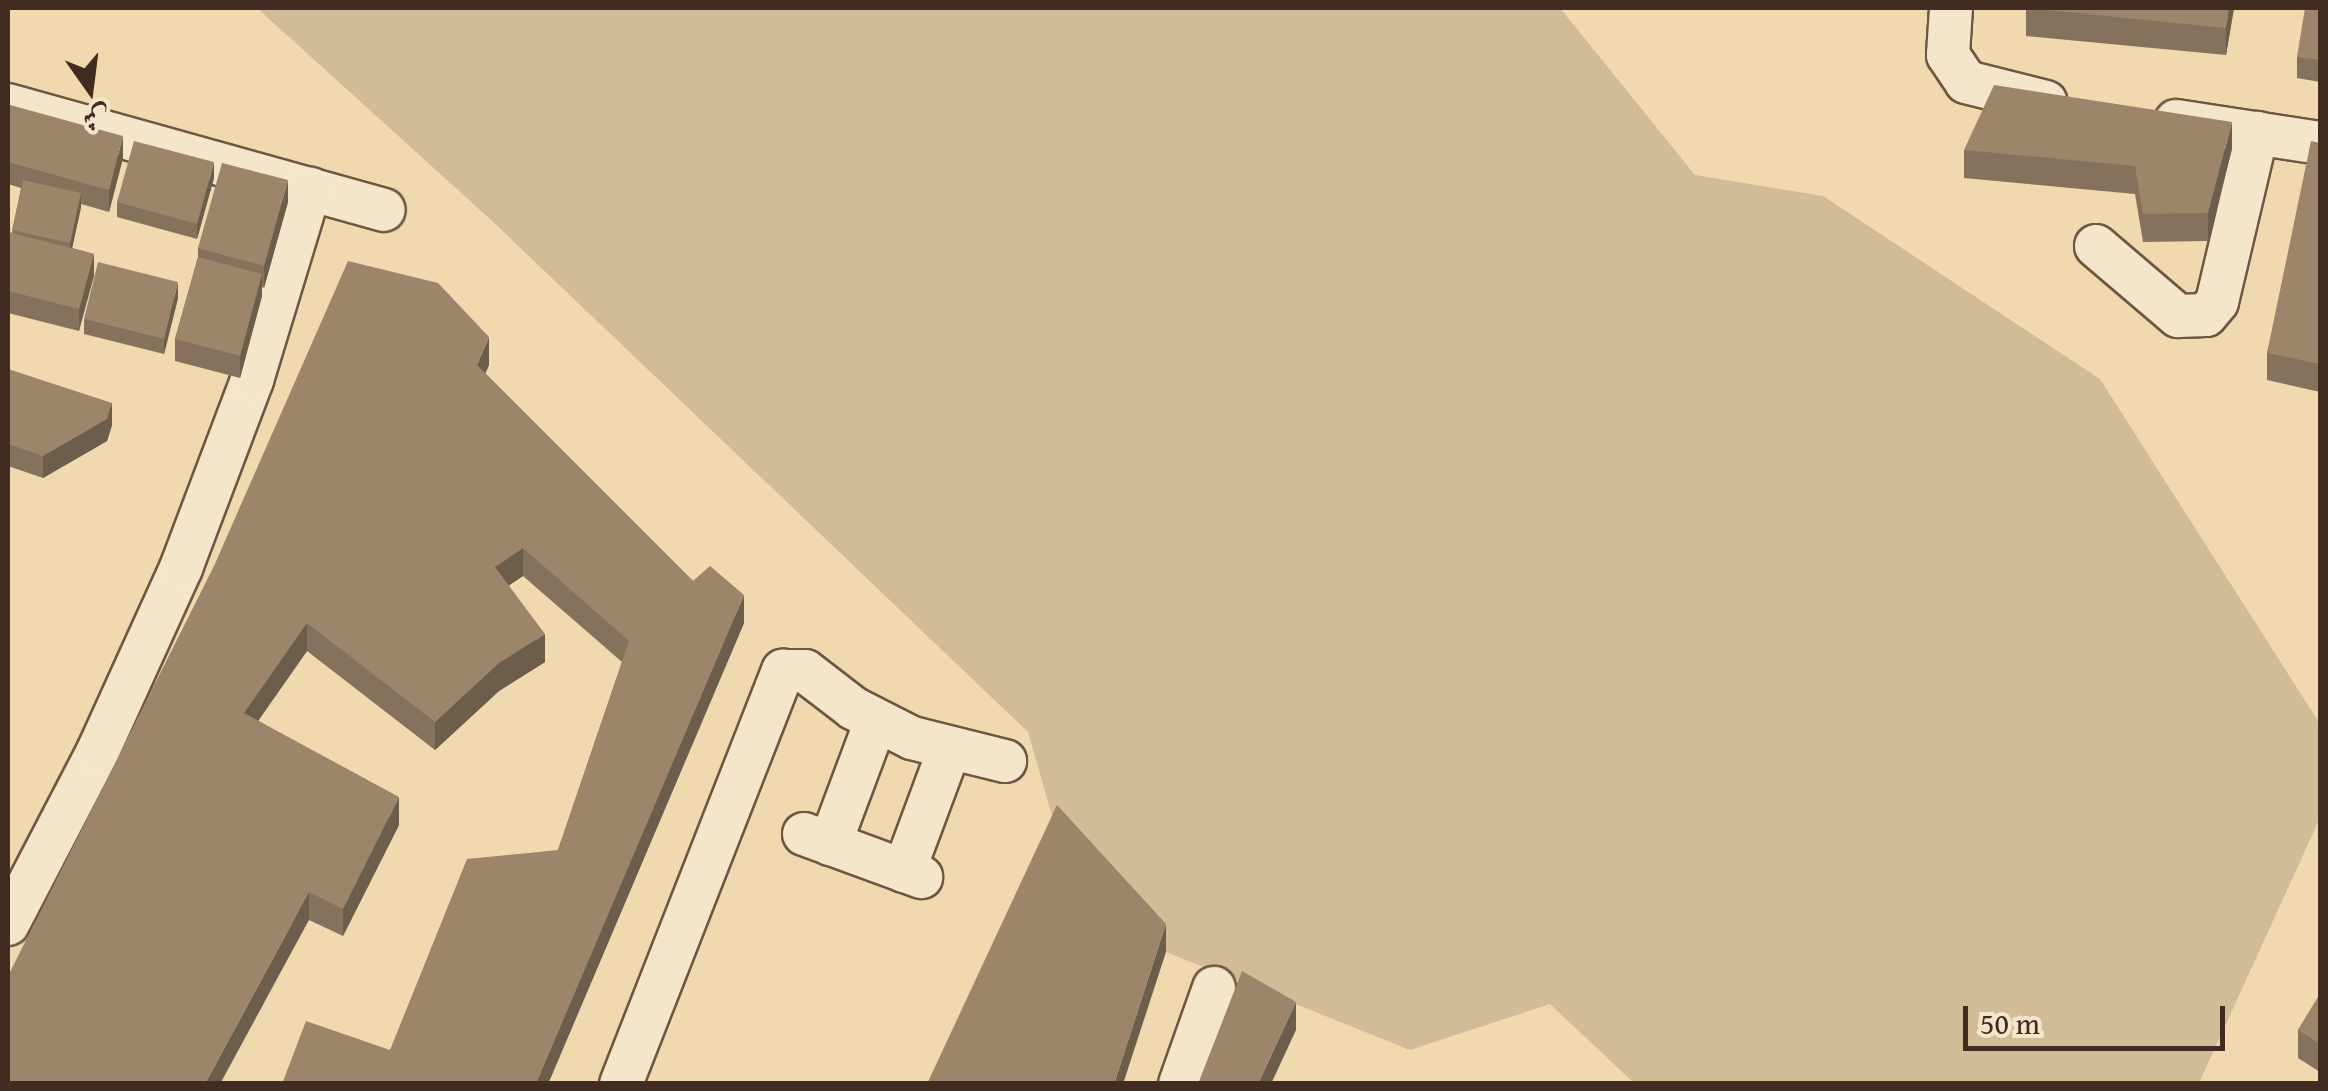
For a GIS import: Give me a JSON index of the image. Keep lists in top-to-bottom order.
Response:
{
  "scale_bar": "50 m",
  "north": "bottom"
}
